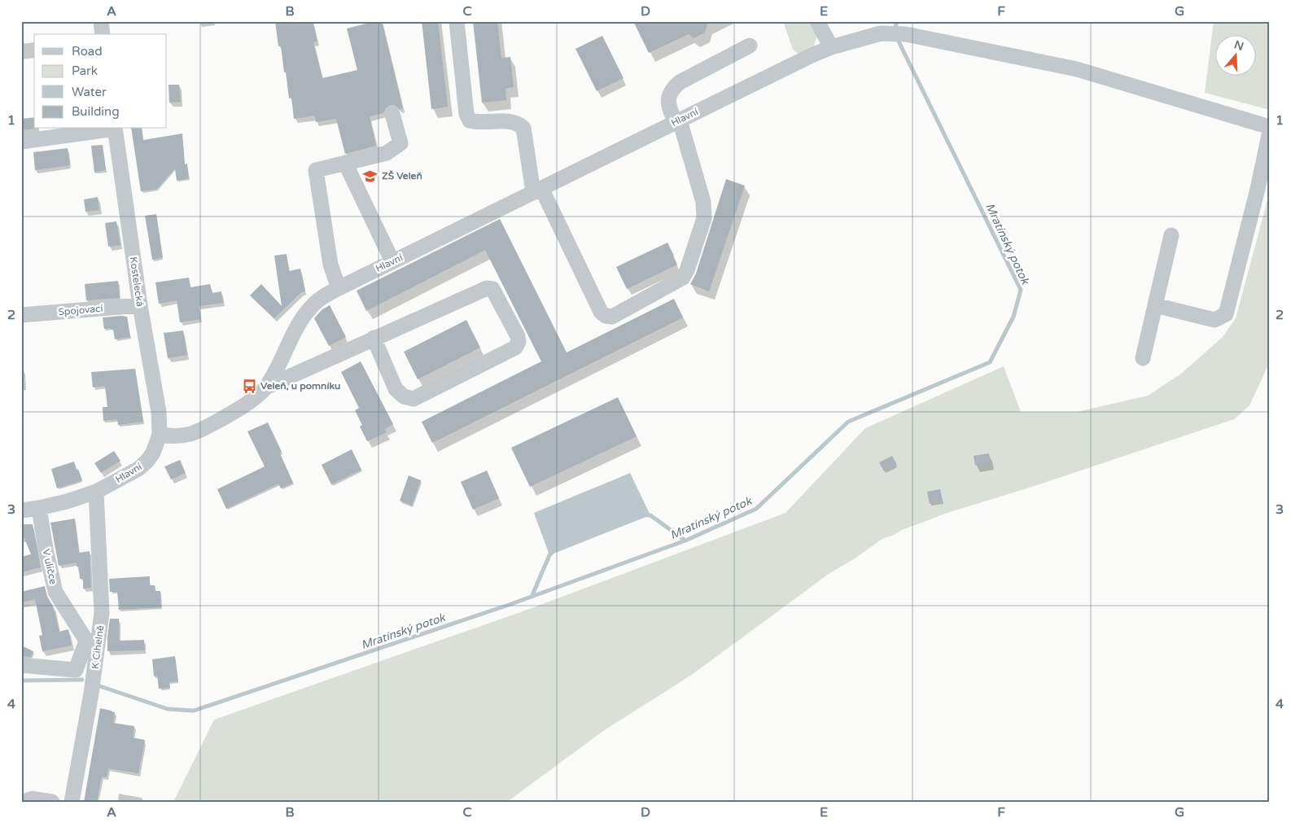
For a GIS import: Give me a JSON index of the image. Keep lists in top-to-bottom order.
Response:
{
  "streets": {
    "street": [
      "Hlavní",
      "Kostelecká",
      "Spojovací",
      "V uličce",
      "K Cihelně"
    ]
  },
  "crossings": [
    ["Hlavní", "Kostelecká"],
    ["Hlavní", "V uličce"],
    ["Hlavní", "K Cihelně"],
    ["Kostelecká", "Spojovací"],
    ["V uličce", "K Cihelně"]
  ],
  "water": ["Mratínský potok"],
  "places": {
    "school or university": ["ZŠ Veleň"],
    "bus stop": ["Veleň, u pomníku"]
  },
  "legend": [
    "Road",
    "Park",
    "Water",
    "Building"
  ],
  "north": "top",
  "grid": {
    "columns": [
      "A",
      "B",
      "C",
      "D",
      "E",
      "F",
      "G"
    ],
    "rows": [
      "1",
      "2",
      "3",
      "4"
    ]
  }
}
